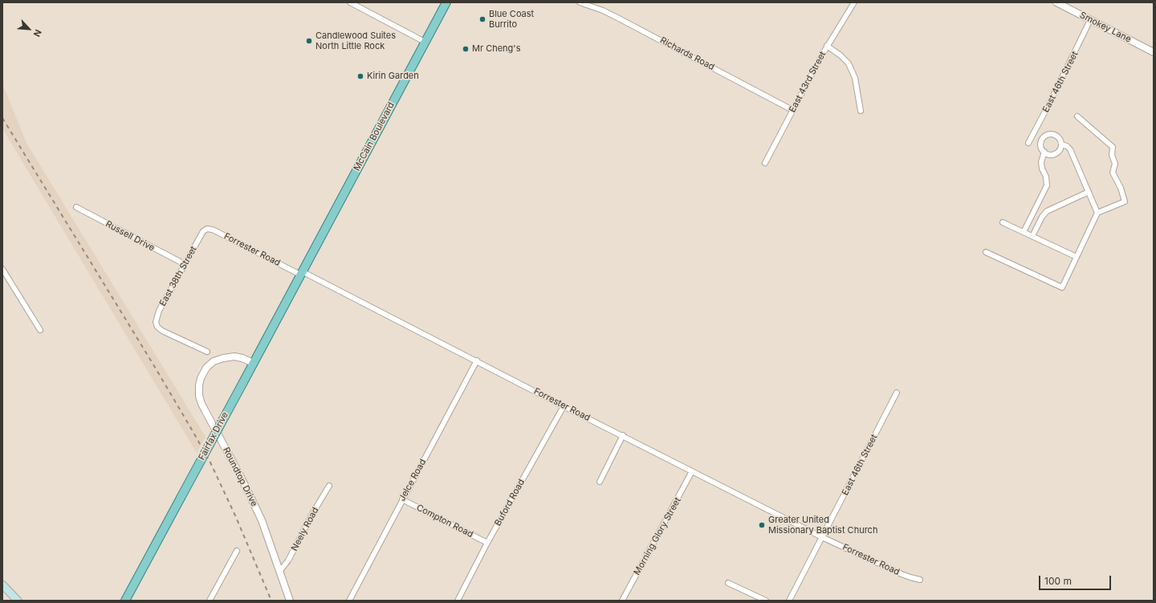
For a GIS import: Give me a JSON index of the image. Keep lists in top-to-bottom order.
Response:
{
  "streets": {
    "main road": ["McCain Boulevard", "Fairfax Drive"],
    "street": [
      "Smokey Lane",
      "Richards Road",
      "East 43rd Street",
      "East 46th Street",
      "Russell Drive",
      "Forrester Road",
      "East 38th Street",
      "Roundtop Drive",
      "Jelce Road",
      "Buford Road",
      "Compton Road",
      "Neely Road",
      "Morning Glory Street"
    ]
  },
  "crossings": [
    ["Smokey Lane", "East 46th Street"],
    ["Richards Road", "East 43rd Street"],
    ["East 46th Street", "Forrester Road"],
    ["McCain Boulevard", "Forrester Road"],
    ["McCain Boulevard", "Fairfax Drive"],
    ["Russell Drive", "East 38th Street"],
    ["Forrester Road", "East 38th Street"],
    ["Forrester Road", "Fairfax Drive"],
    ["Forrester Road", "Jelce Road"],
    ["Forrester Road", "Buford Road"],
    ["Forrester Road", "Morning Glory Street"],
    ["Fairfax Drive", "Roundtop Drive"],
    ["Roundtop Drive", "Neely Road"],
    ["Jelce Road", "Compton Road"],
    ["Buford Road", "Compton Road"]
  ],
  "places": [
    "Blue Coast Burrito",
    "Candlewood Suites North Little Rock",
    "Mr Cheng's",
    "Kirin Garden",
    "Greater United Missionary Baptist Church"
  ],
  "scale_bar": "100 m",
  "north": "bottom right"
}
